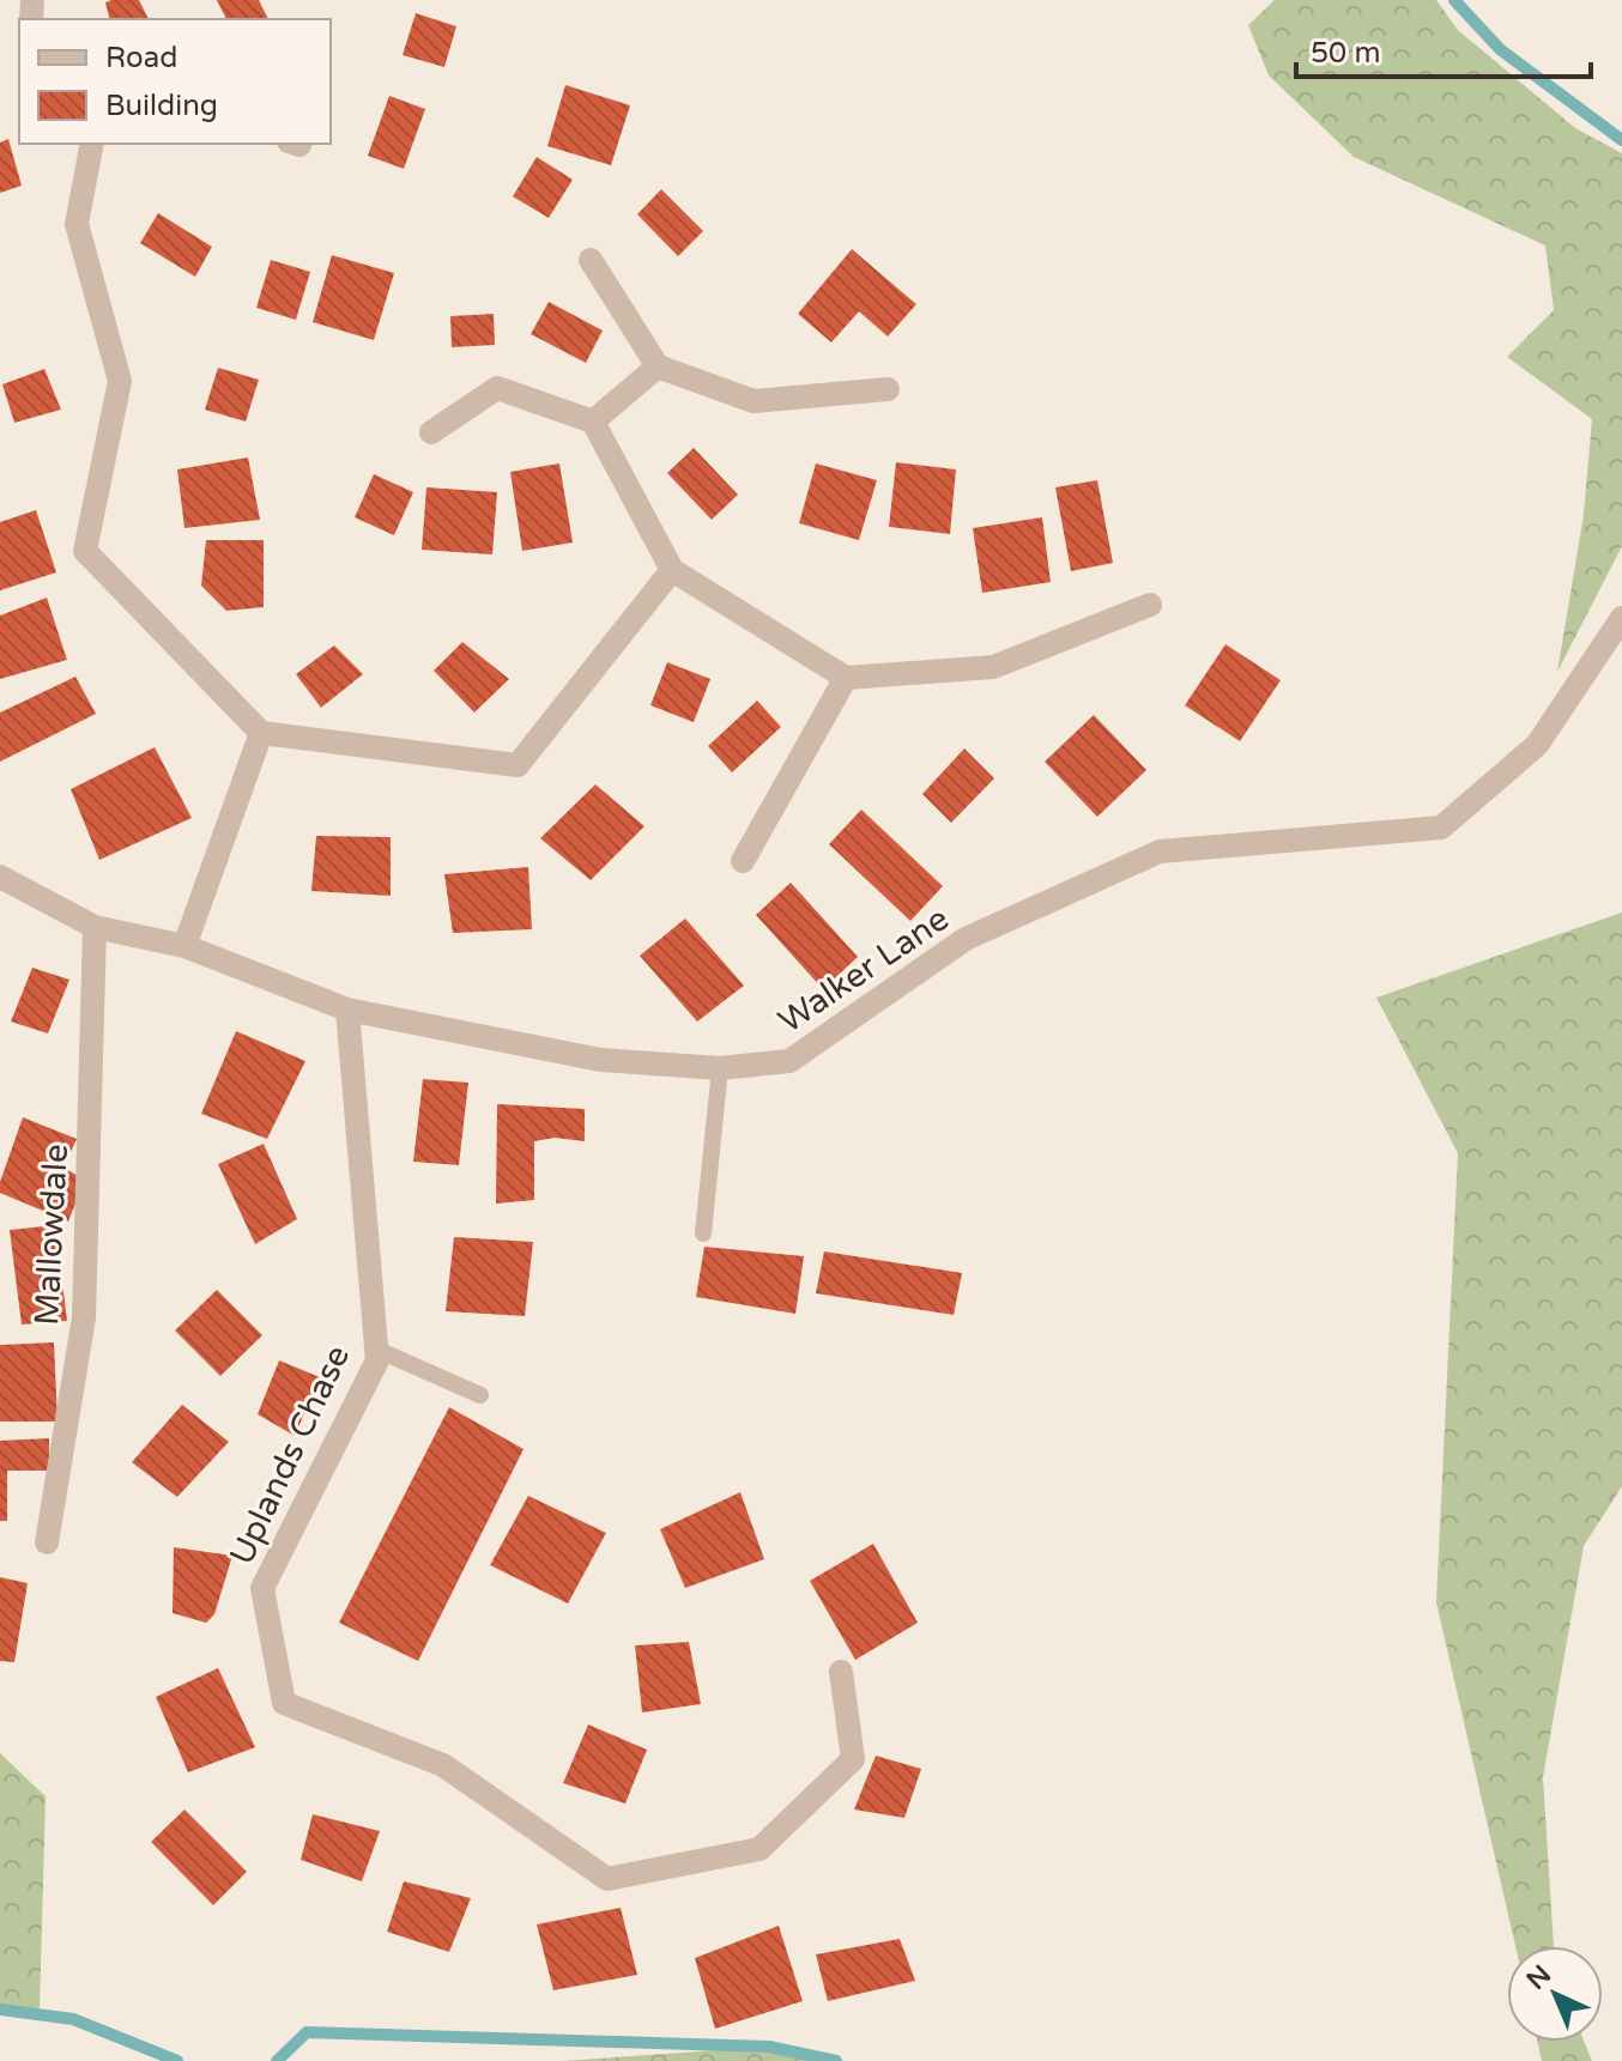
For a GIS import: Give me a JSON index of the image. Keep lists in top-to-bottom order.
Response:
{
  "streets": {
    "street": ["Walker Lane", "Mallowdale", "Uplands Chase"]
  },
  "crossings": [
    ["Walker Lane", "Mallowdale"],
    ["Walker Lane", "Uplands Chase"]
  ],
  "legend": ["Road", "Building"],
  "scale_bar": "50 m",
  "north": "top left"
}
